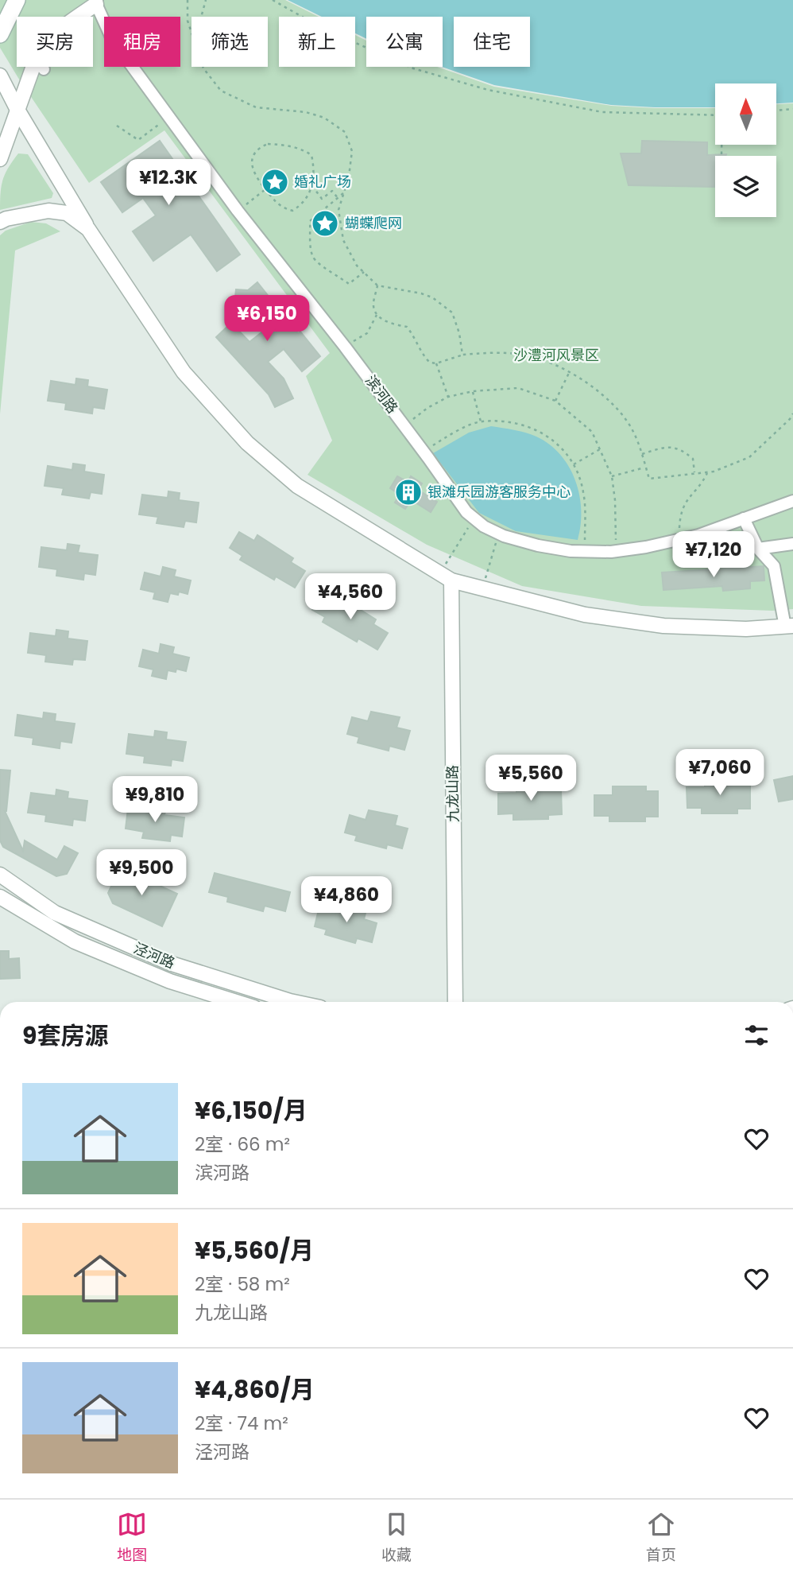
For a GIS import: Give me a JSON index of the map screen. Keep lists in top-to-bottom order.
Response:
{
  "streets": {
    "street": ["滨河路", "九龙山路", "泾河路"]
  },
  "parks": ["沙澧河风景区"],
  "places": {
    "place": ["婚礼广场", "蝴蝶爬网"],
    "building": ["银滩乐园游客服务中心"]
  },
  "north": "top",
  "page": {
    "chip": [
      "买房",
      "租房",
      "筛选",
      "新上",
      "公寓",
      "住宅"
    ],
    "price": [
      "¥12.3K",
      "¥6,150",
      "¥7,120",
      "¥4,560",
      "¥7,060",
      "¥5,560",
      "¥9,810",
      "¥9,500",
      "¥4,860"
    ],
    "heading": "9套房源",
    "list": [
      {
        "name": "¥6,150/月",
        "note": "2室 · 66 m² · 滨河路"
      },
      {
        "name": "¥5,560/月",
        "note": "2室 · 58 m² · 九龙山路"
      },
      {
        "name": "¥4,860/月",
        "note": "2室 · 74 m² · 泾河路"
      }
    ],
    "tabs": ["地图", "收藏", "首页"]
  }
}
